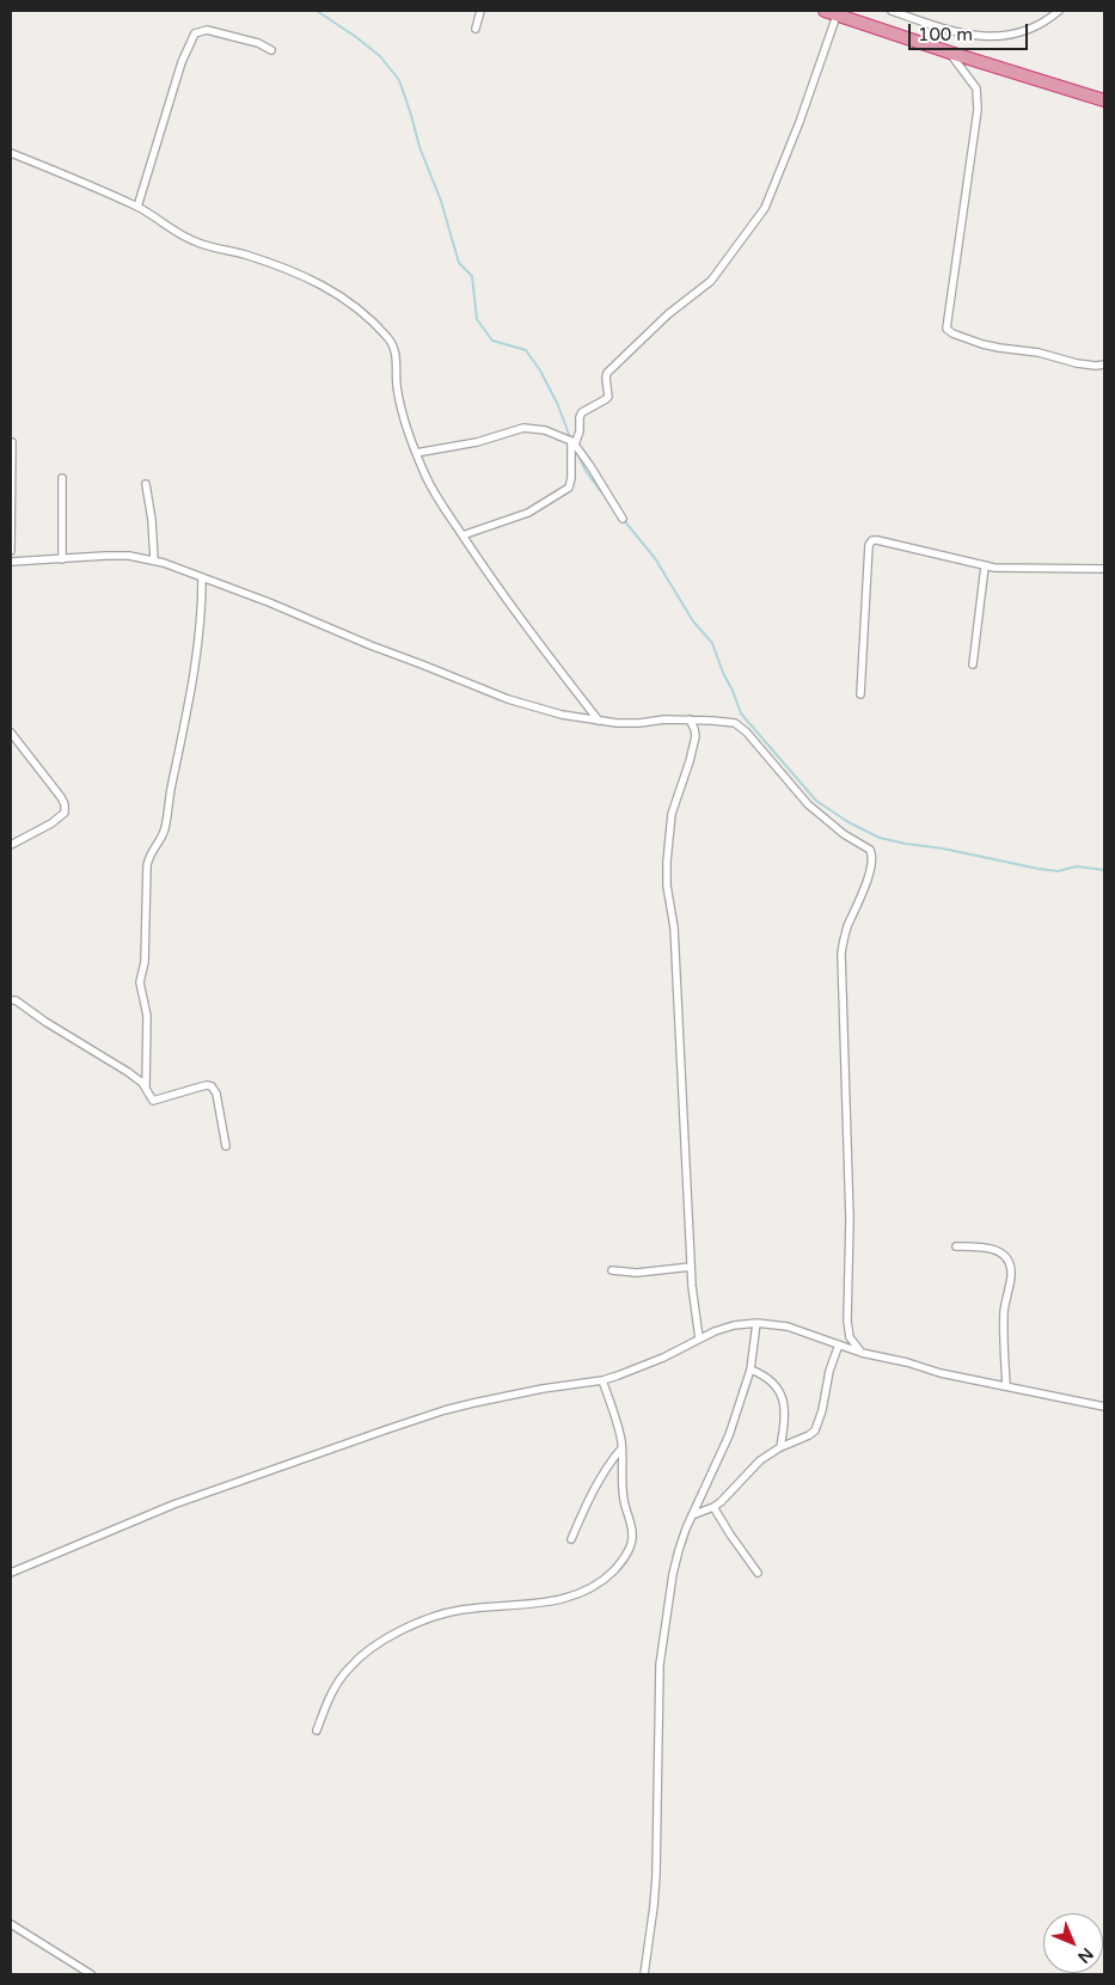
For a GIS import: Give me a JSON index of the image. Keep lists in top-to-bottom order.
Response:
{
  "scale_bar": "100 m",
  "north": "bottom right"
}
